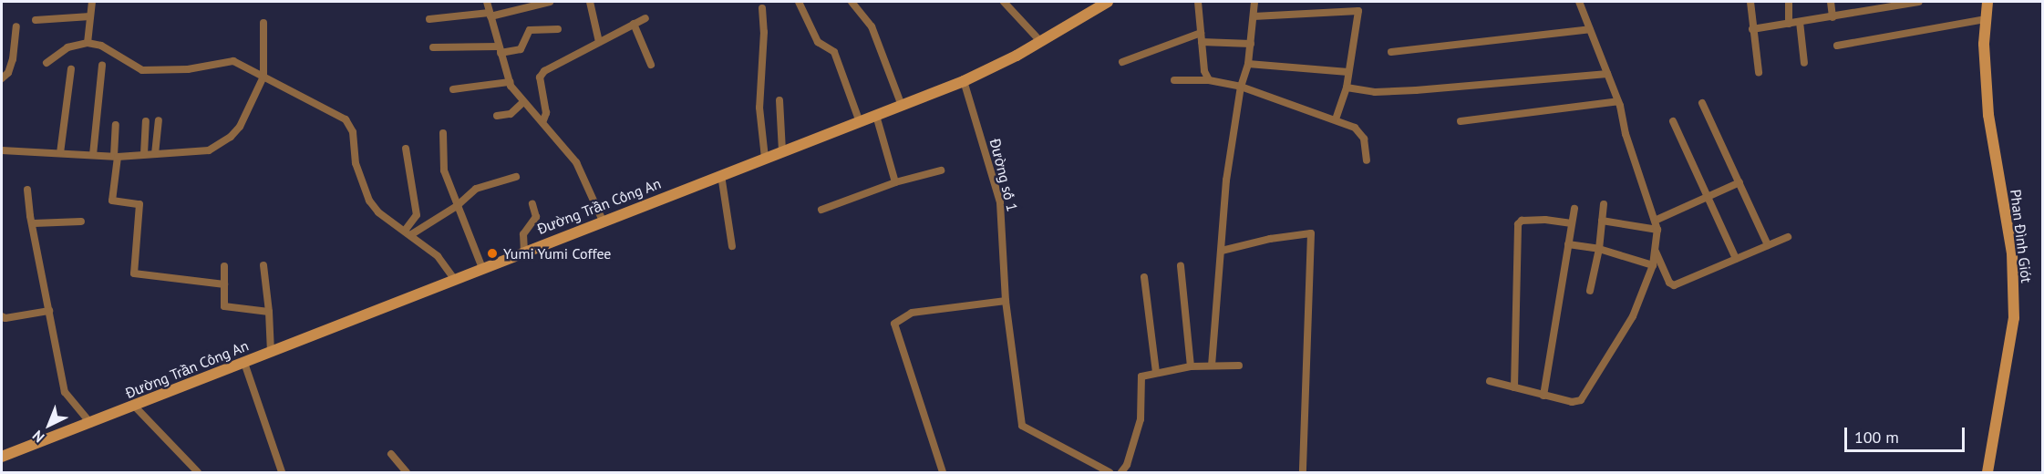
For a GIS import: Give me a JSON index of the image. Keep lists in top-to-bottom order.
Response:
{
  "streets": {
    "main road": ["Đường Trần Công An", "Phan Đình Giót"],
    "street": ["Đường số 1"]
  },
  "crossings": [
    ["Đường số 1", "Đường Trần Công An"]
  ],
  "places": ["Yumi Yumi Coffee"],
  "scale_bar": "100 m",
  "north": "bottom left"
}
